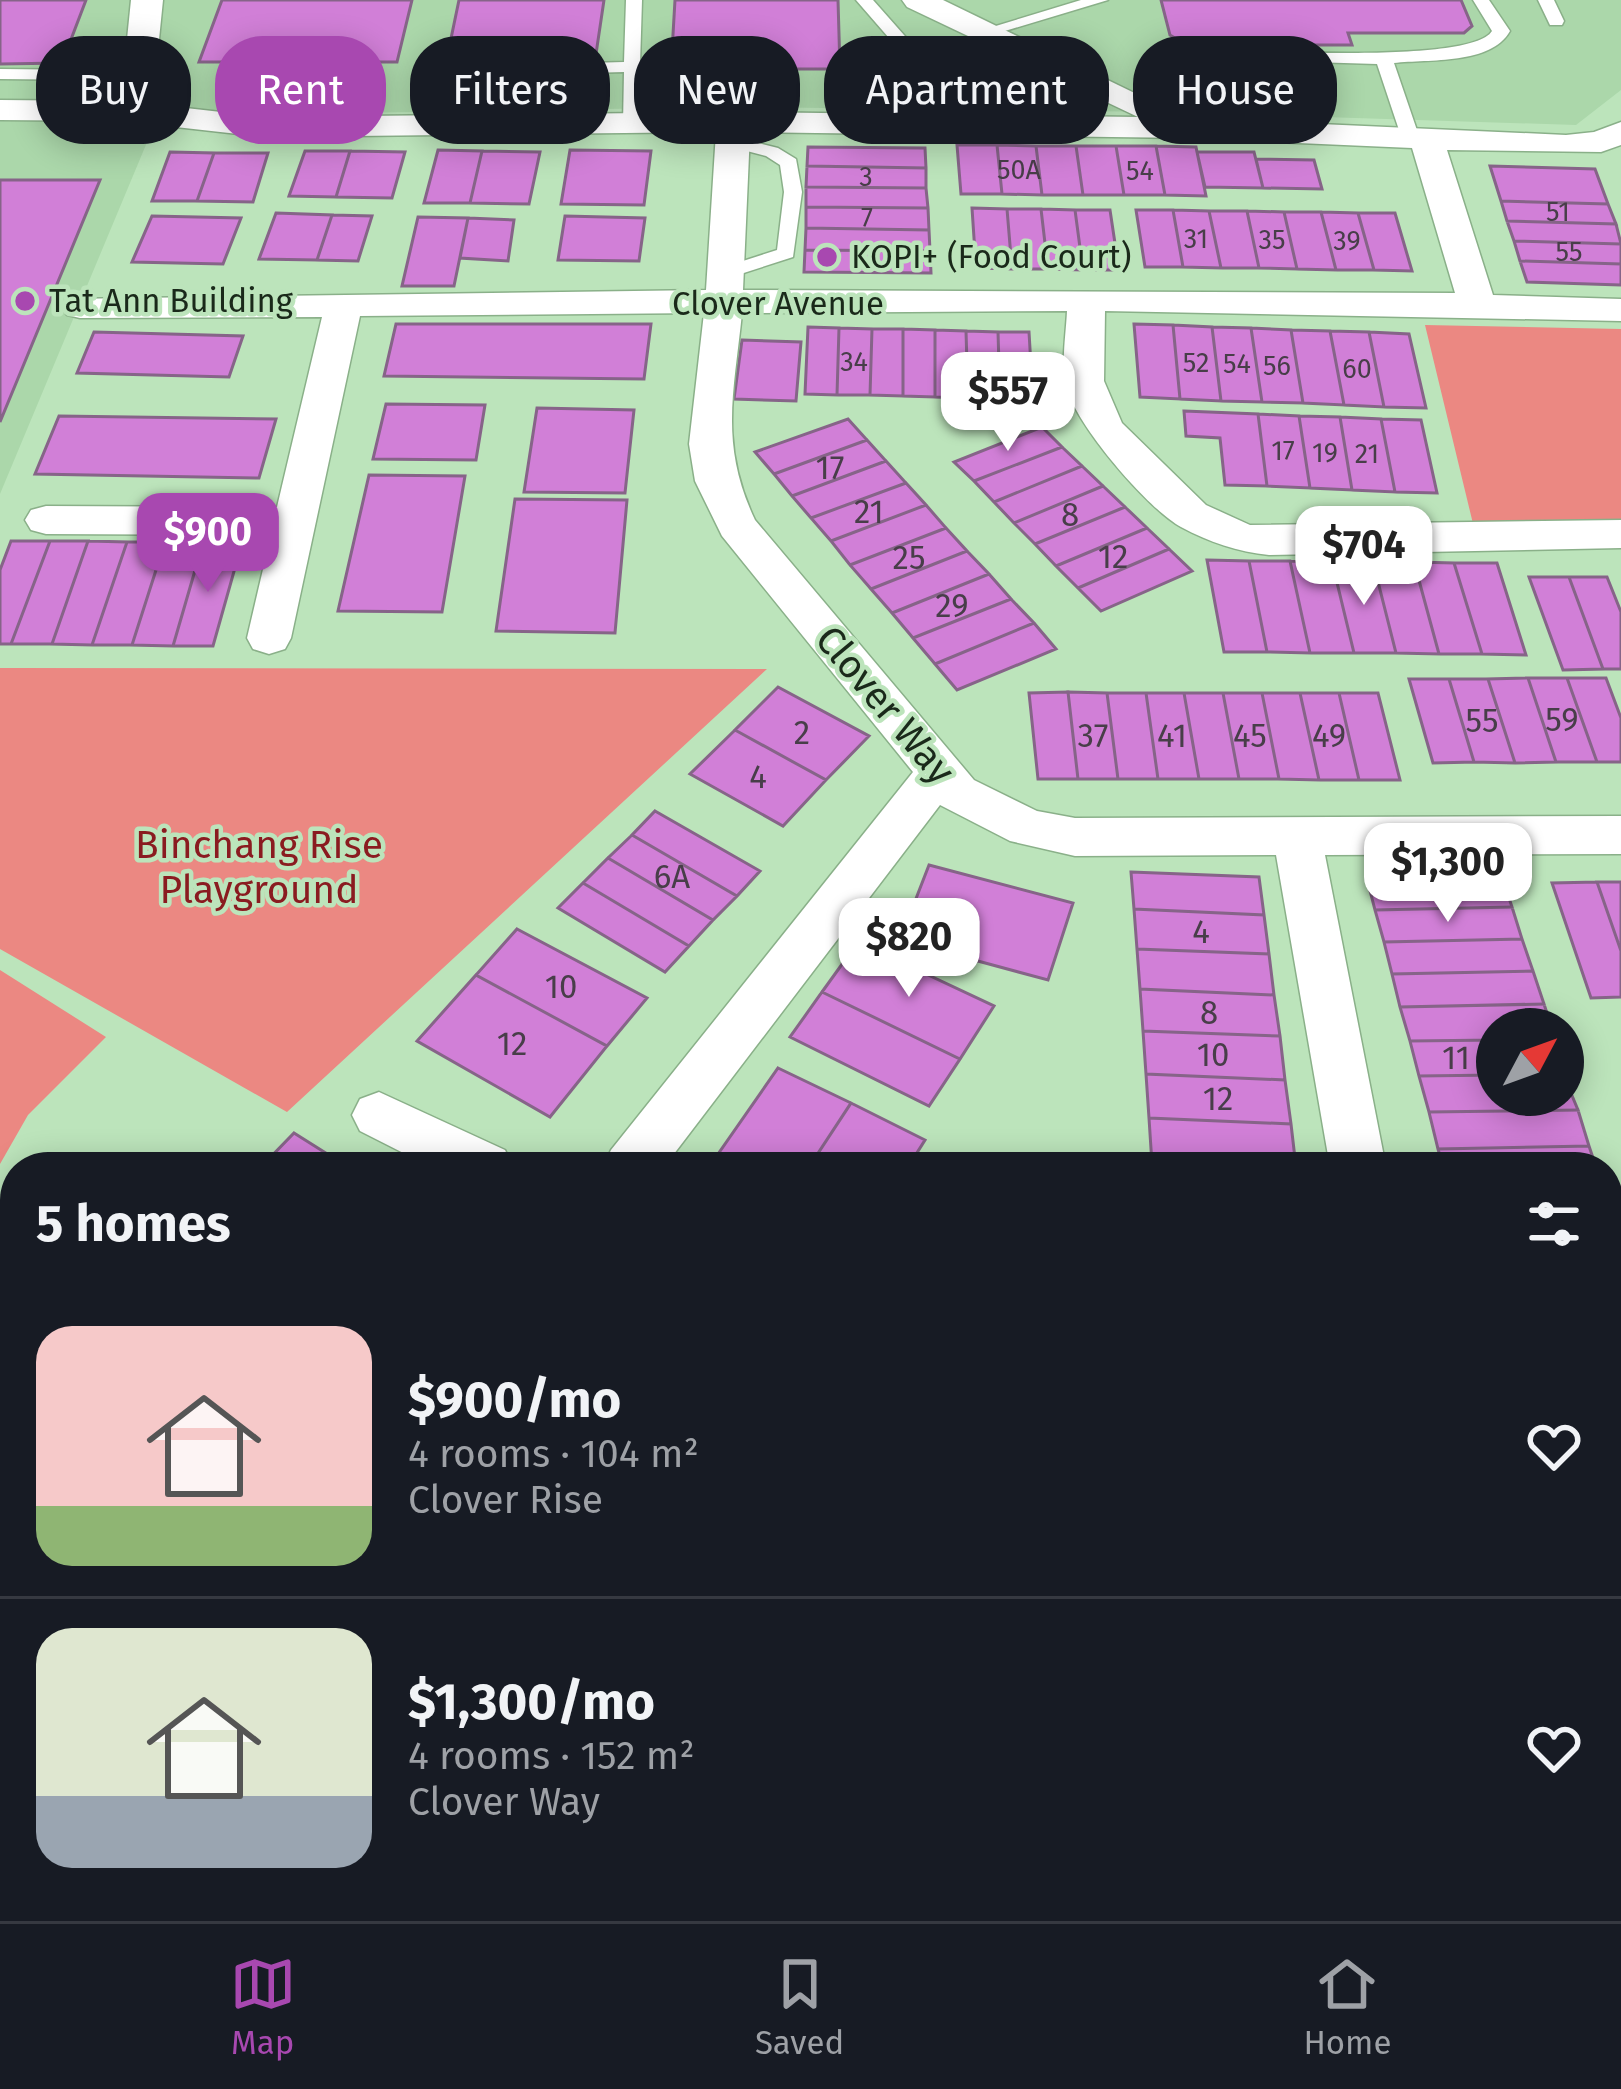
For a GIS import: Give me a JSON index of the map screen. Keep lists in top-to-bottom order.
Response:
{
  "streets": {
    "street": ["Clover Avenue", "Clover Way"]
  },
  "crossings": [
    ["Clover Avenue", "Clover Way"]
  ],
  "parks": ["Binchang Rise Playground"],
  "places": ["KOPI+ (Food Court)", "Tat Ann Building"],
  "house_numbers": [
    "50A",
    "54",
    "3",
    "51",
    "7",
    "31",
    "35",
    "39",
    "55",
    "34",
    "52",
    "54",
    "56",
    "60",
    "17",
    "19",
    "21",
    "17",
    "21",
    "8",
    "12",
    "25",
    "29",
    "59",
    "55",
    "2",
    "37",
    "41",
    "45",
    "49",
    "4",
    "6A",
    "4",
    "10",
    "8",
    "12",
    "10",
    "11",
    "12"
  ],
  "north": "top right",
  "page": {
    "chip": [
      "Buy",
      "Rent",
      "Filters",
      "New",
      "Apartment",
      "House"
    ],
    "price": [
      "$557",
      "$900",
      "$704",
      "$1,300",
      "$820"
    ],
    "heading": "5 homes",
    "list": [
      {
        "name": "$900/mo",
        "note": "4 rooms · 104 m² · Clover Rise"
      },
      {
        "name": "$1,300/mo",
        "note": "4 rooms · 152 m² · Clover Way"
      }
    ],
    "tabs": ["Map", "Saved", "Home"]
  }
}
